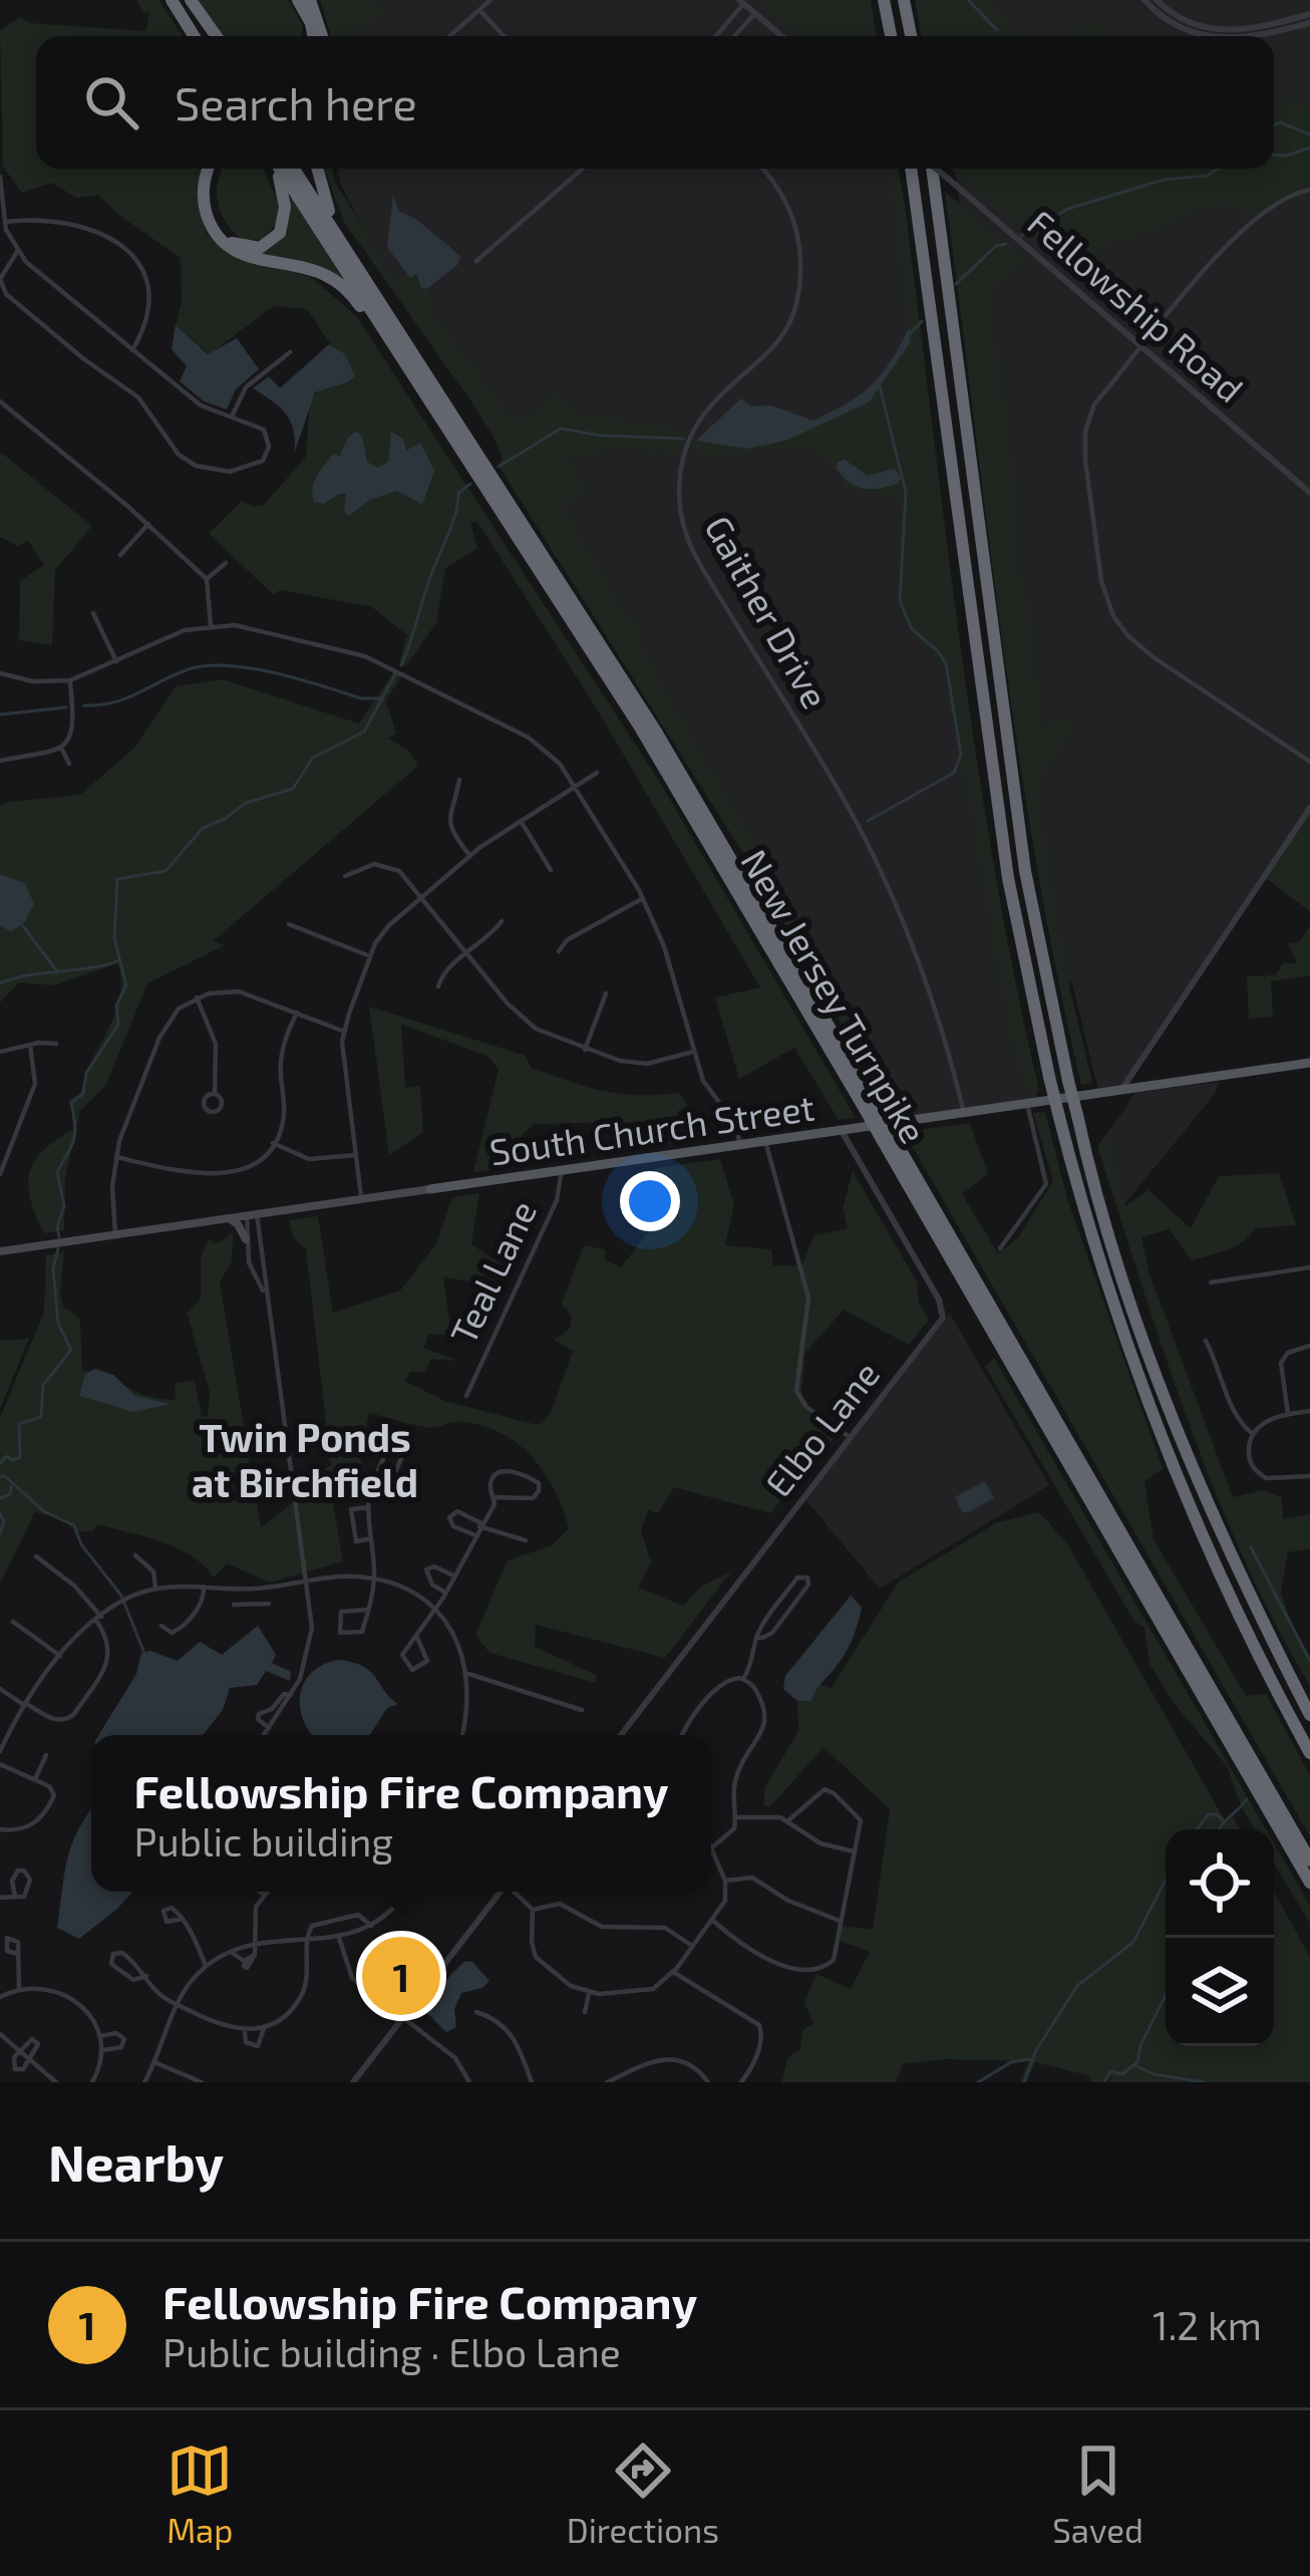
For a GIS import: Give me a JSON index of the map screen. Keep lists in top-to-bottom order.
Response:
{
  "streets": {
    "highway": ["New Jersey Turnpike"],
    "main road": ["South Church Street"],
    "street": [
      "Fellowship Road",
      "Gaither Drive",
      "Teal Lane",
      "Elbo Lane"
    ]
  },
  "crossings": [
    ["Gaither Drive", "South Church Street"],
    ["South Church Street", "Teal Lane"],
    ["South Church Street", "Elbo Lane"]
  ],
  "districts": ["Twin Ponds at Birchfield"],
  "page": {
    "search": "Search here",
    "popup": ["Fellowship Fire Company", "Public building"],
    "pins": "1",
    "heading": "Nearby",
    "list": [
      {
        "mark": "1",
        "name": "Fellowship Fire Company",
        "note": "Public building · Elbo Lane",
        "value": "1.2 km"
      }
    ],
    "nav": ["Map", "Directions", "Saved"]
  }
}
